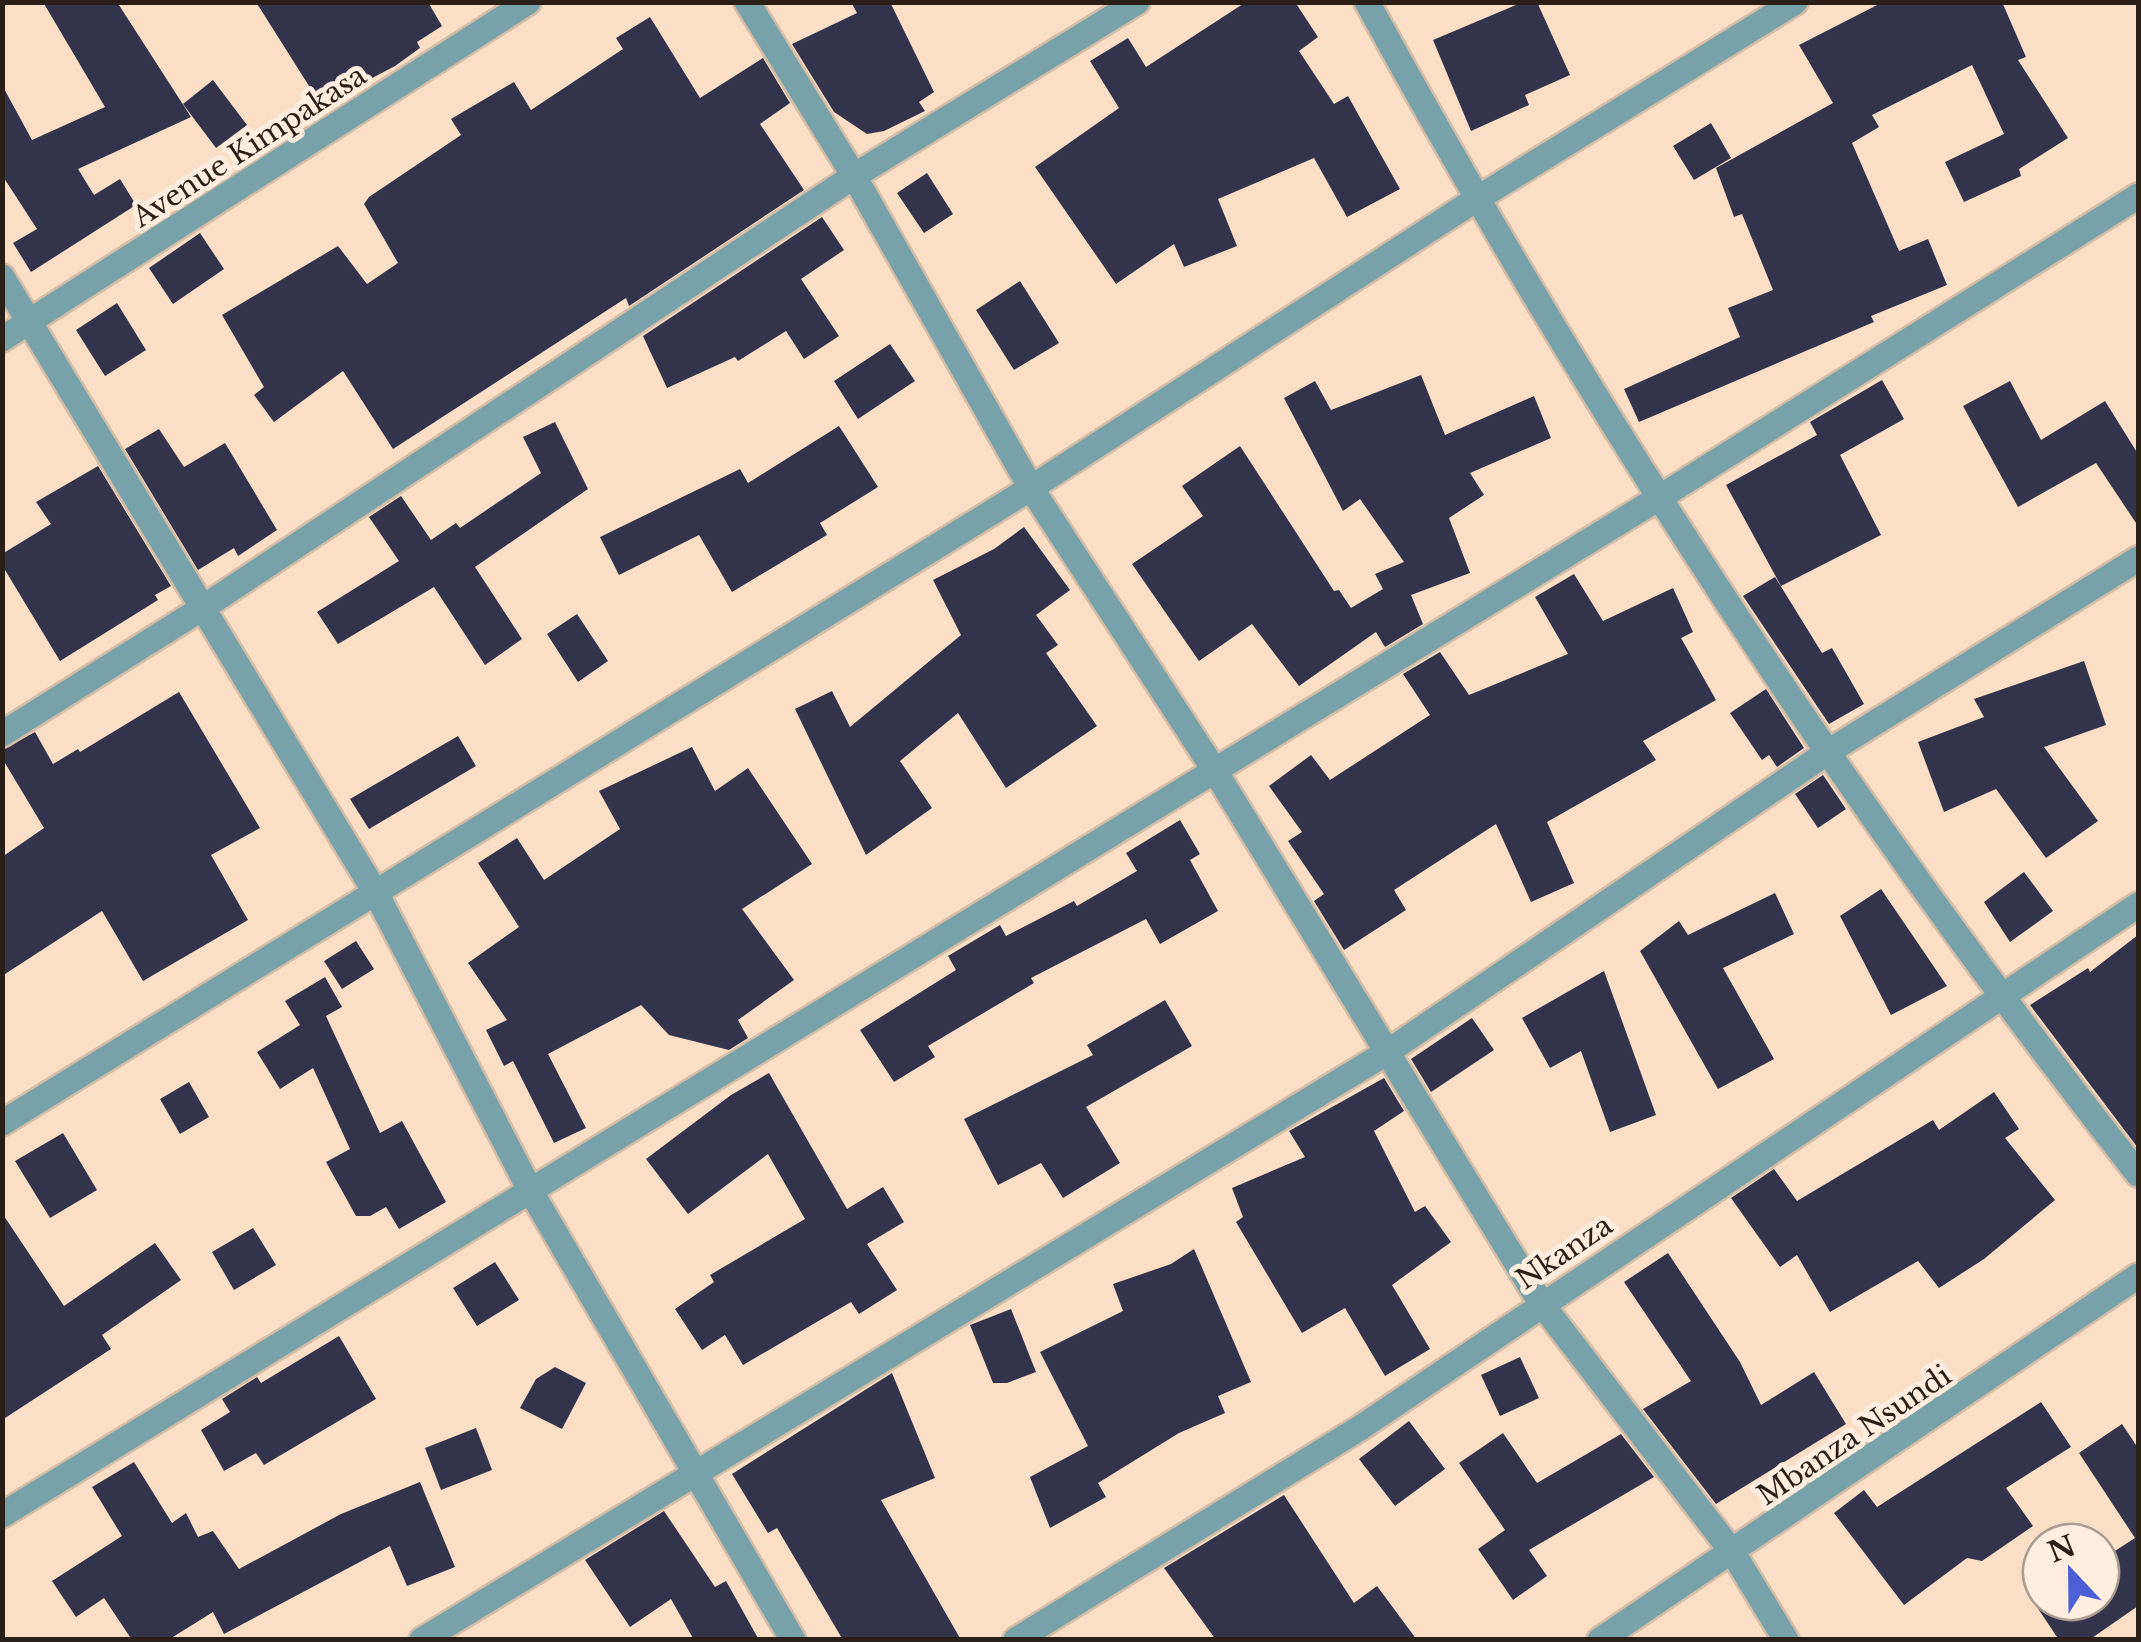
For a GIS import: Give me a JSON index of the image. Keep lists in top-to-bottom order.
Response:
{
  "streets": {
    "street": ["Avenue Kimpakasa", "Nkanza", "Mbanza Nsundi"]
  },
  "north": "top"
}
